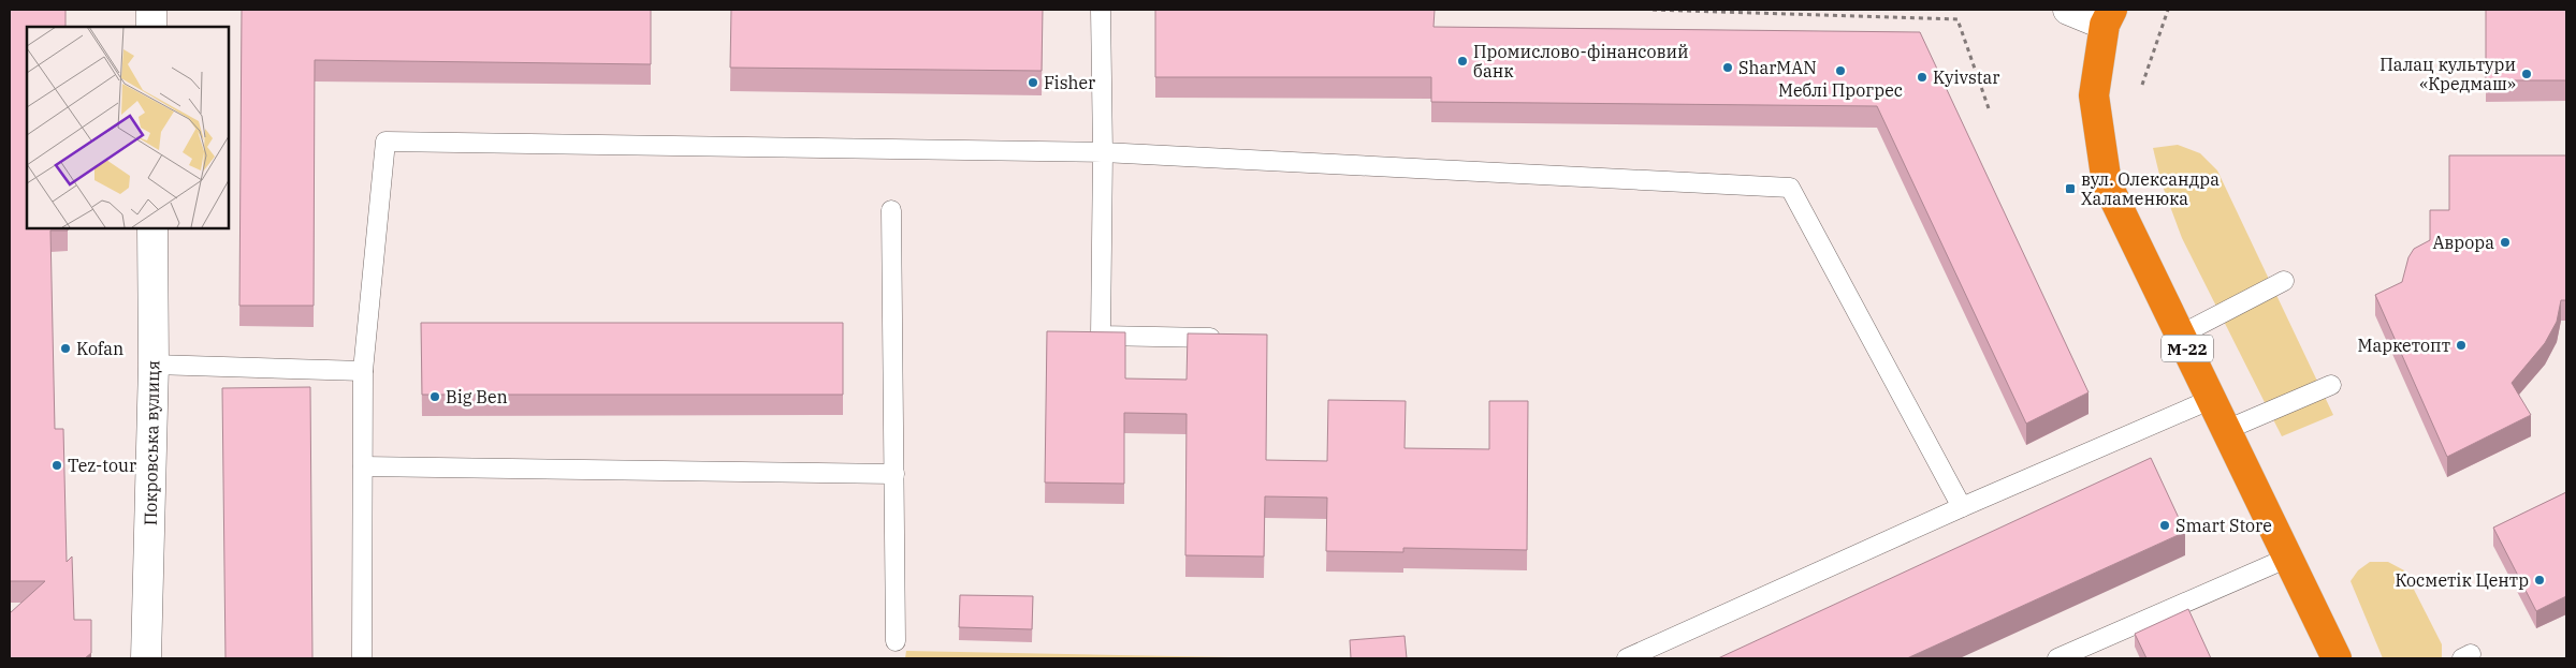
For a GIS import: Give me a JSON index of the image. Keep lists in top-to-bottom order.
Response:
{
  "streets": {
    "highway": ["М-22"],
    "street": ["Покровська вулиця"]
  },
  "places": {
    "other": [
      "Промислово-фінансовий банк",
      "SharMAN",
      "Меблі Прогрес",
      "Палац культури «Кредмаш»",
      "Kyivstar",
      "Fisher",
      "Аврора",
      "Маркетопт",
      "Kofan",
      "Big Ben",
      "Tez-tour",
      "Smart Store",
      "Косметік Центр"
    ],
    "transit": ["вул. Олександра Халаменюка"]
  }
}
